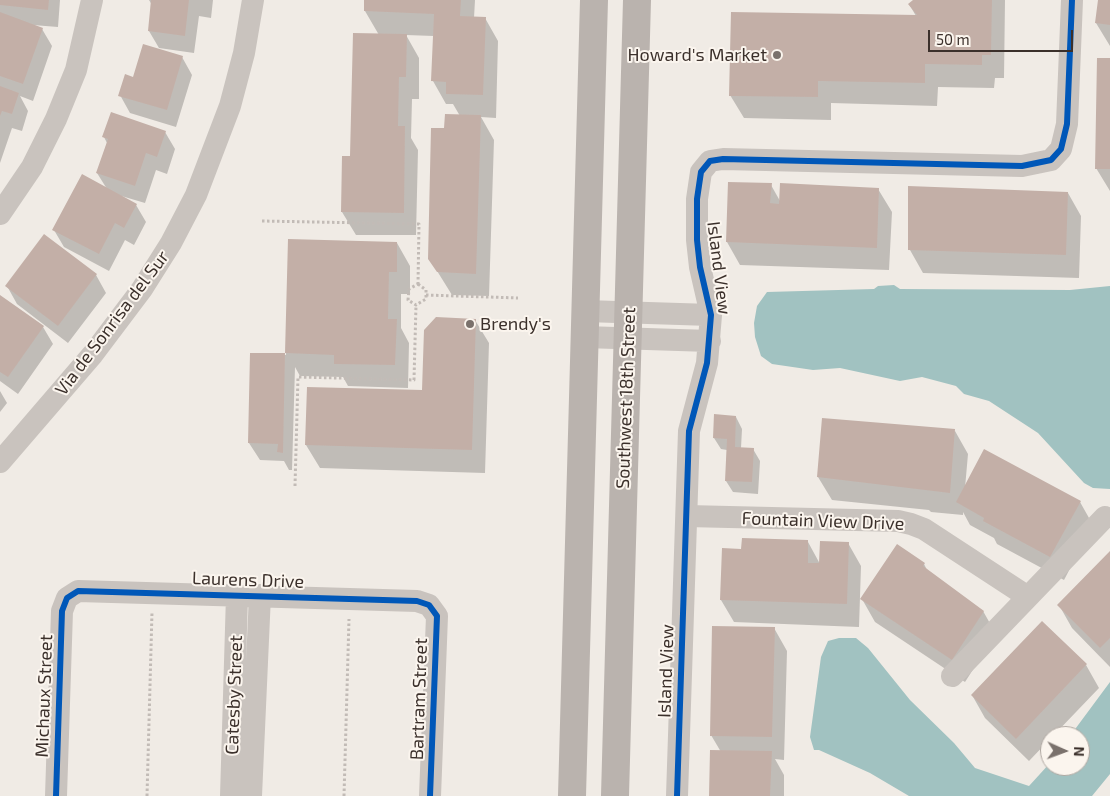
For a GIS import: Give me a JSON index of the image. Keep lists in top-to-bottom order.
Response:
{
  "streets": {
    "main road": ["Southwest 18th Street"],
    "street": [
      "Island View",
      "Via de Sonrisa del Sur",
      "Fountain View Drive",
      "Laurens Drive",
      "Catesby Street",
      "Michaux Street",
      "Bartram Street"
    ]
  },
  "crossings": [
    ["Island View", "Southwest 18th Street"],
    ["Island View", "Fountain View Drive"],
    ["Laurens Drive", "Catesby Street"],
    ["Laurens Drive", "Michaux Street"],
    ["Laurens Drive", "Bartram Street"]
  ],
  "places": ["Howard's Market", "Brendy's"],
  "scale_bar": "50 m",
  "north": "right"
}
